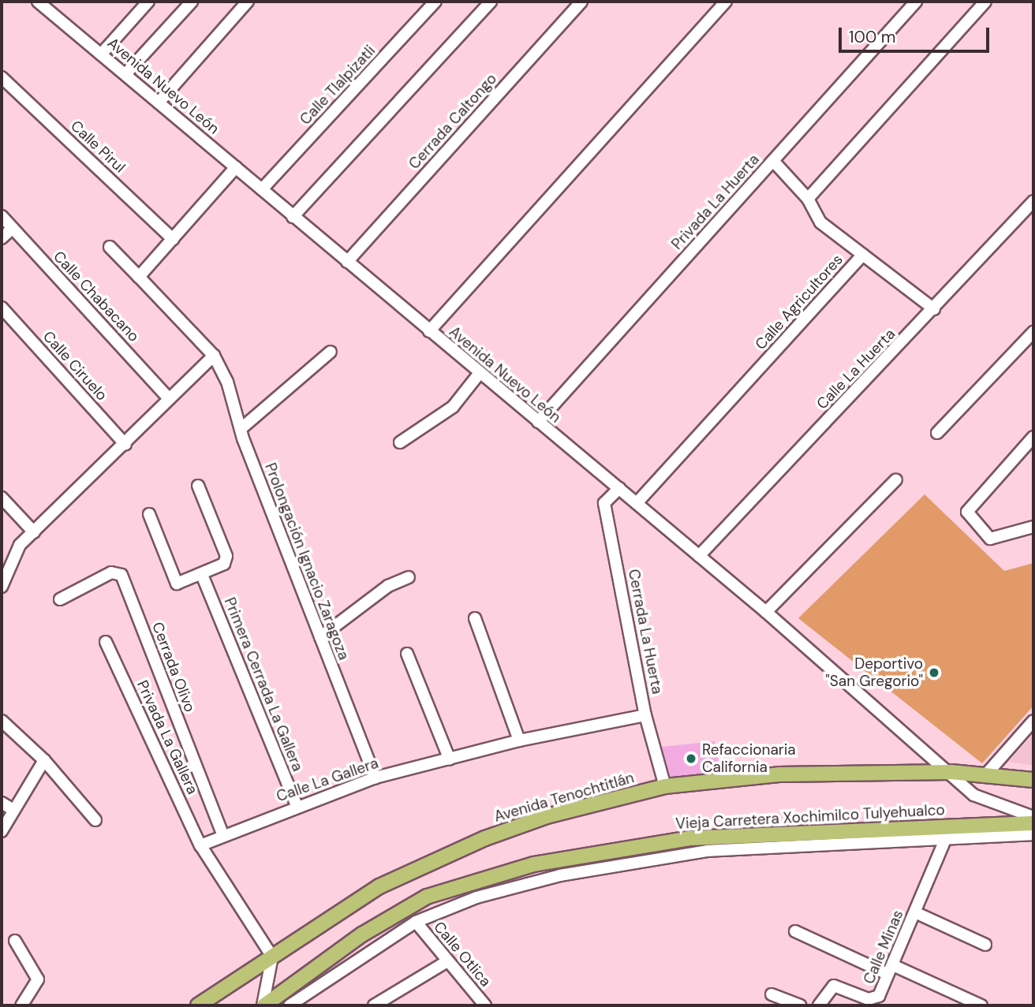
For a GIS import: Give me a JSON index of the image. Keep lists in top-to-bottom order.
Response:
{
  "streets": {
    "main road": ["Avenida Tenochtitlán", "Vieja Carretera Xochimilco Tulyehualco"],
    "street": [
      "Calle Tlalpizatli",
      "Avenida Nuevo León",
      "Cerrada Caltongo",
      "Calle Pirul",
      "Privada La Huerta",
      "Calle Chabacano",
      "Calle Agricultores",
      "Calle Ciruelo",
      "Calle La Huerta",
      "Prolongación Ignacio Zaragoza",
      "Cerrada La Huerta",
      "Cerrada Olivo",
      "Primera Cerrada La Gallera",
      "Privada La Gallera",
      "Calle La Gallera",
      "Calle Minas",
      "Calle Otlica"
    ]
  },
  "crossings": [
    ["Calle Tlalpizatli", "Avenida Nuevo León"],
    ["Avenida Nuevo León", "Cerrada Caltongo"],
    ["Avenida Nuevo León", "Privada La Huerta"],
    ["Avenida Nuevo León", "Calle Agricultores"],
    ["Avenida Nuevo León", "Calle La Huerta"],
    ["Avenida Nuevo León", "Cerrada La Huerta"],
    ["Avenida Nuevo León", "Avenida Tenochtitlán"],
    ["Privada La Huerta", "Calle Agricultores"],
    ["Prolongación Ignacio Zaragoza", "Calle La Gallera"],
    ["Cerrada La Huerta", "Calle La Gallera"],
    ["Cerrada La Huerta", "Avenida Tenochtitlán"],
    ["Cerrada Olivo", "Calle La Gallera"],
    ["Primera Cerrada La Gallera", "Calle La Gallera"],
    ["Privada La Gallera", "Calle La Gallera"]
  ],
  "places": ["Deportivo \"San Gregorio\"", "Refaccionaria California"],
  "scale_bar": "100 m"
}
